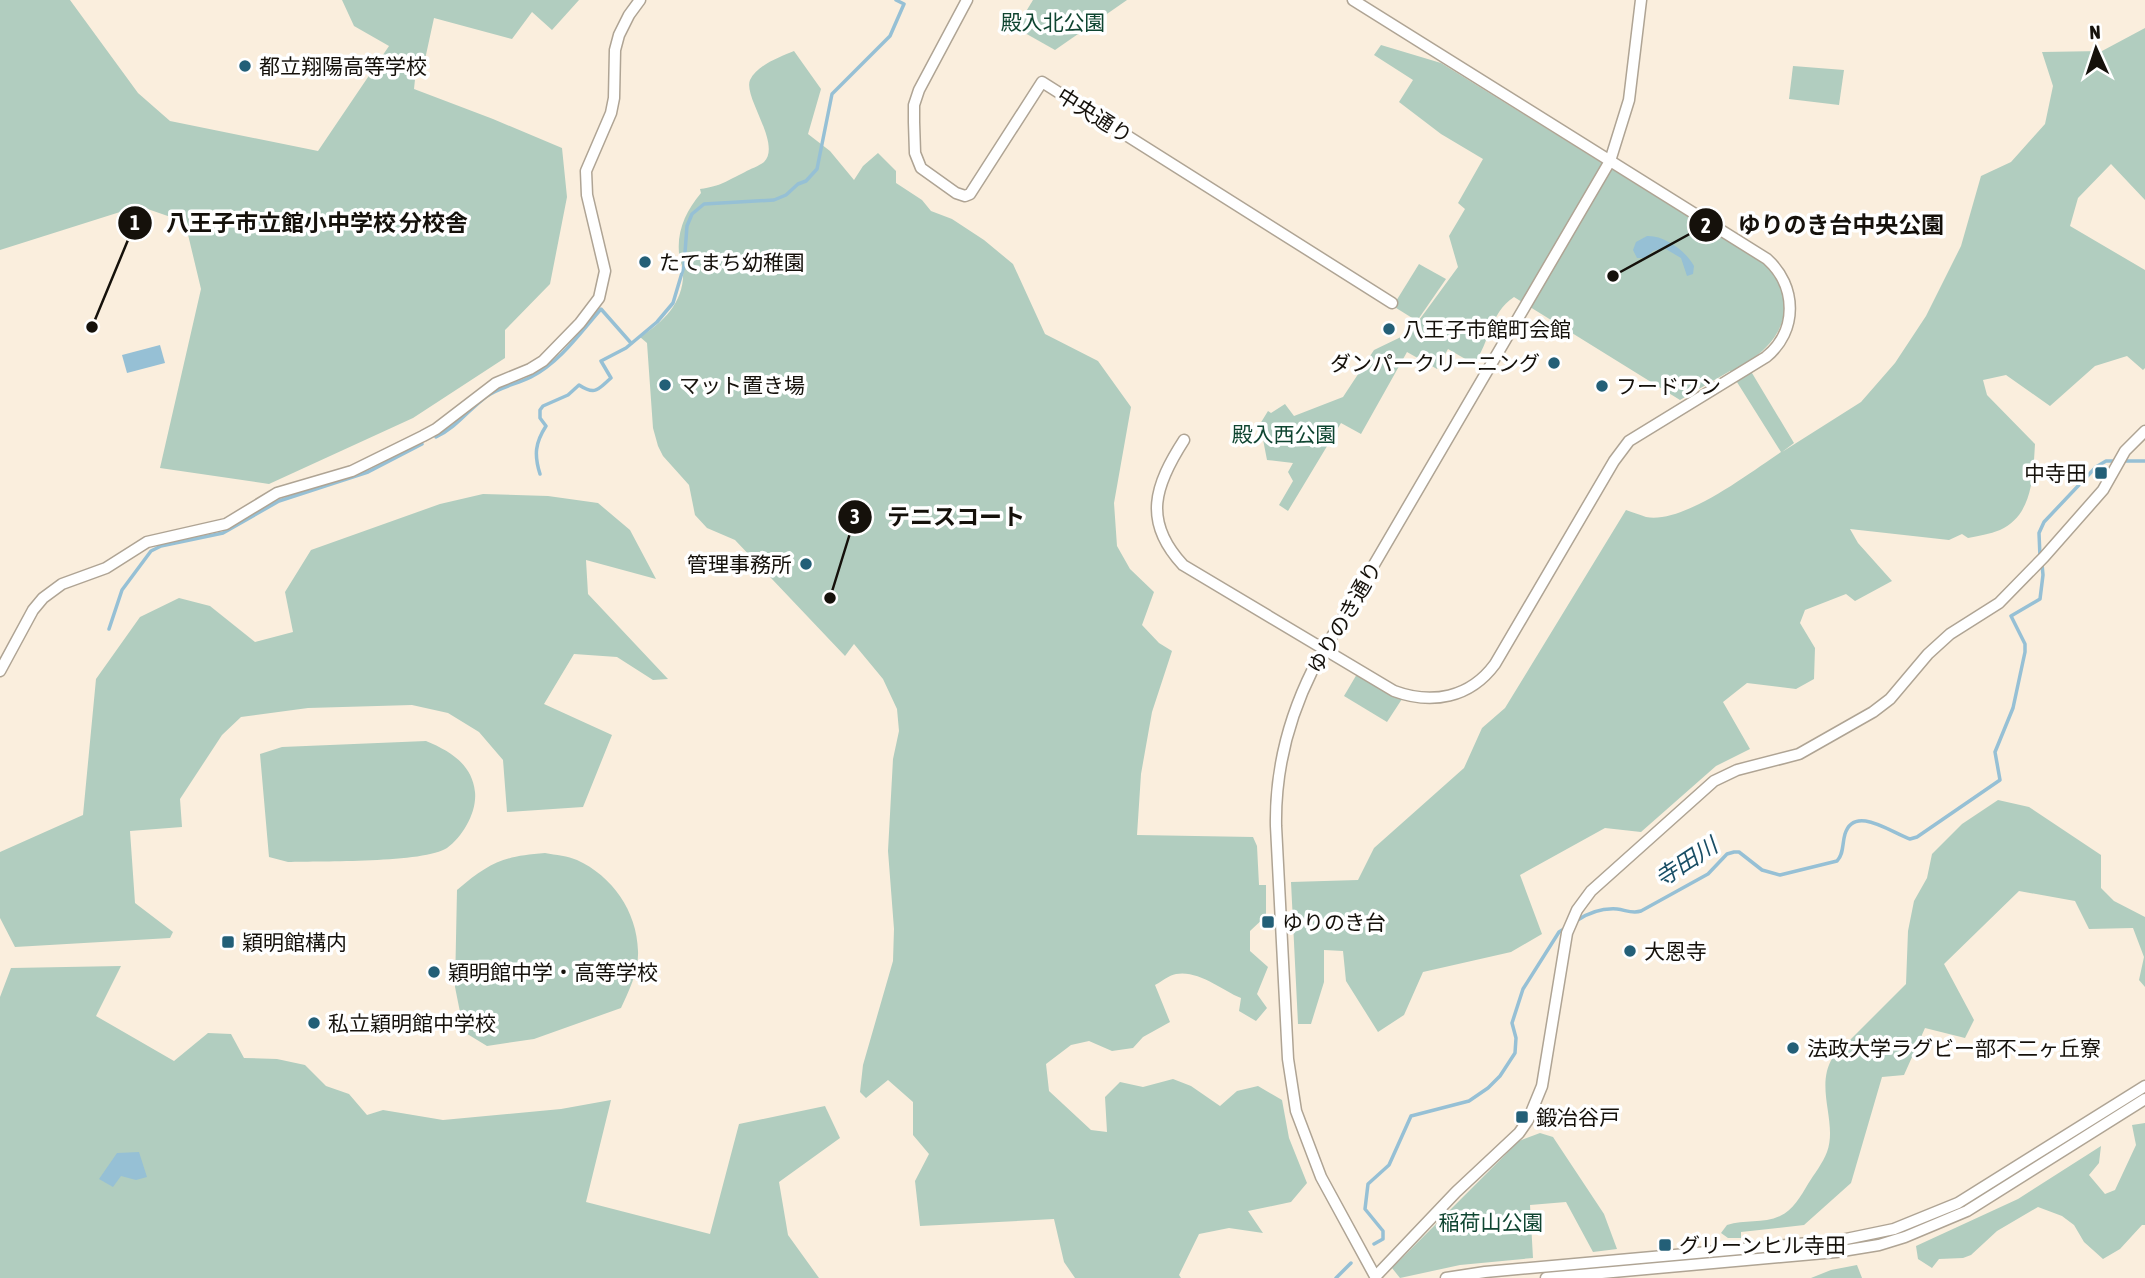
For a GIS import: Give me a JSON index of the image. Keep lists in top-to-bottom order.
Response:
{
  "streets": {
    "street": ["中央通り", "ゆりのき通り"]
  },
  "water": ["寺田川"],
  "parks": ["殿入北公園", "殿入西公園", "稲荷山公園"],
  "places": {
    "other": [
      "都立翔陽高等学校",
      "たてまち幼稚園",
      "ゆりのき台中央公園",
      "八王子市立館小中学校 分校舎",
      "八王子市館町会館",
      "ダンパークリーニング",
      "マット置き場",
      "フードワン",
      "管理事務所",
      "テニスコート",
      "大恩寺",
      "穎明館中学・高等学校",
      "私立穎明館中学校",
      "法政大学ラグビー部不二ヶ丘寮"
    ],
    "transit": [
      "中寺田",
      "ゆりのき台",
      "穎明館構内",
      "鍛冶谷戸",
      "グリーンヒル寺田"
    ]
  },
  "north": "top"
}
